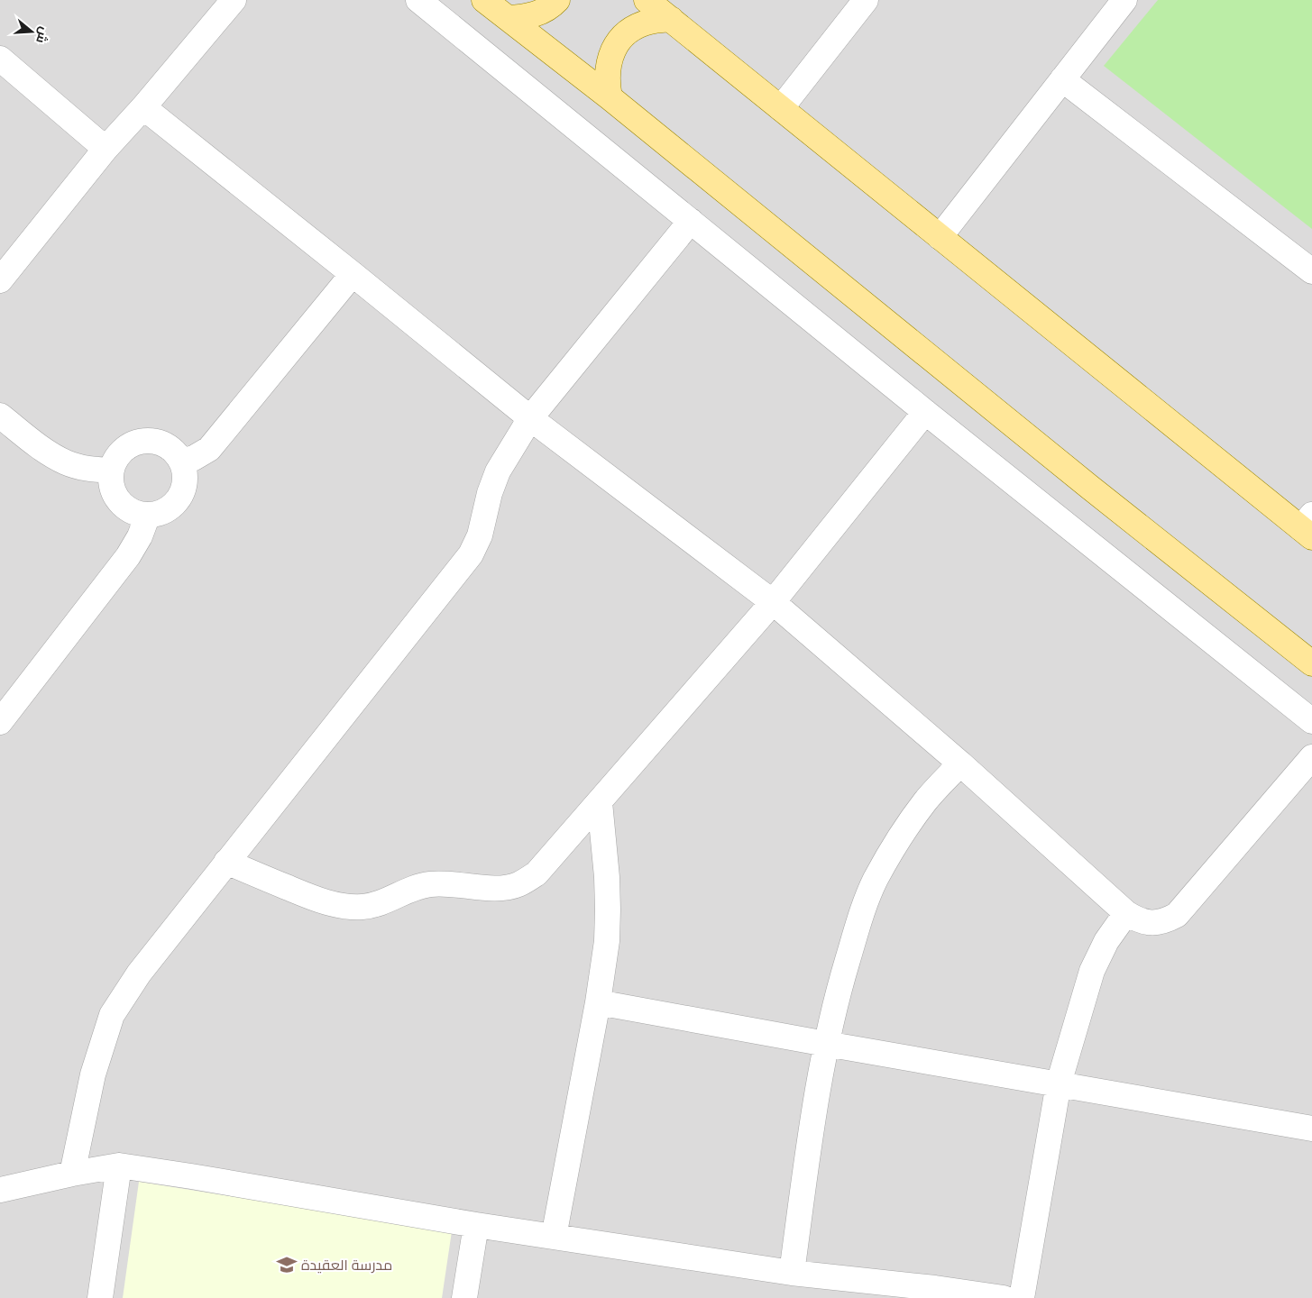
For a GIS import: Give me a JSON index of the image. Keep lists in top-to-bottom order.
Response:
{
  "places": {
    "school or university": ["مدرسة العقيدة"]
  },
  "north": "right"
}
